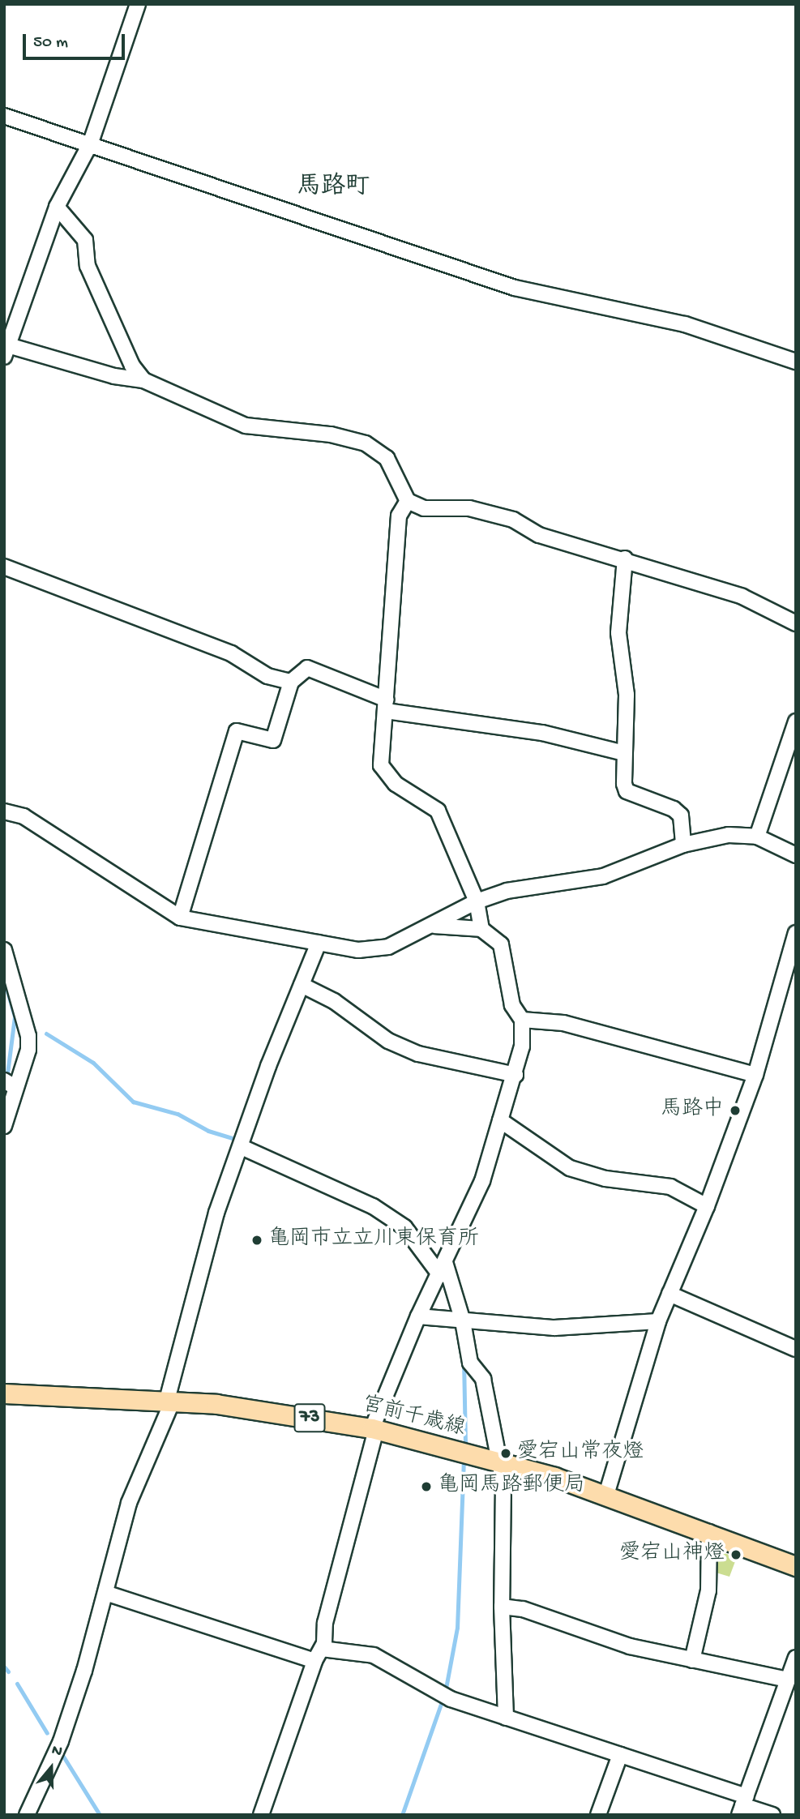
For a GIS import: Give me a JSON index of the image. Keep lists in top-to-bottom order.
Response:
{
  "streets": {
    "main road": ["73", "宮前千歳線"]
  },
  "districts": ["馬路町"],
  "places": [
    "馬路中",
    "亀岡市立立川東保育所",
    "愛宕山常夜燈",
    "亀岡馬路郵便局",
    "愛宕山神燈"
  ],
  "scale_bar": "50 m",
  "north": "top"
}
